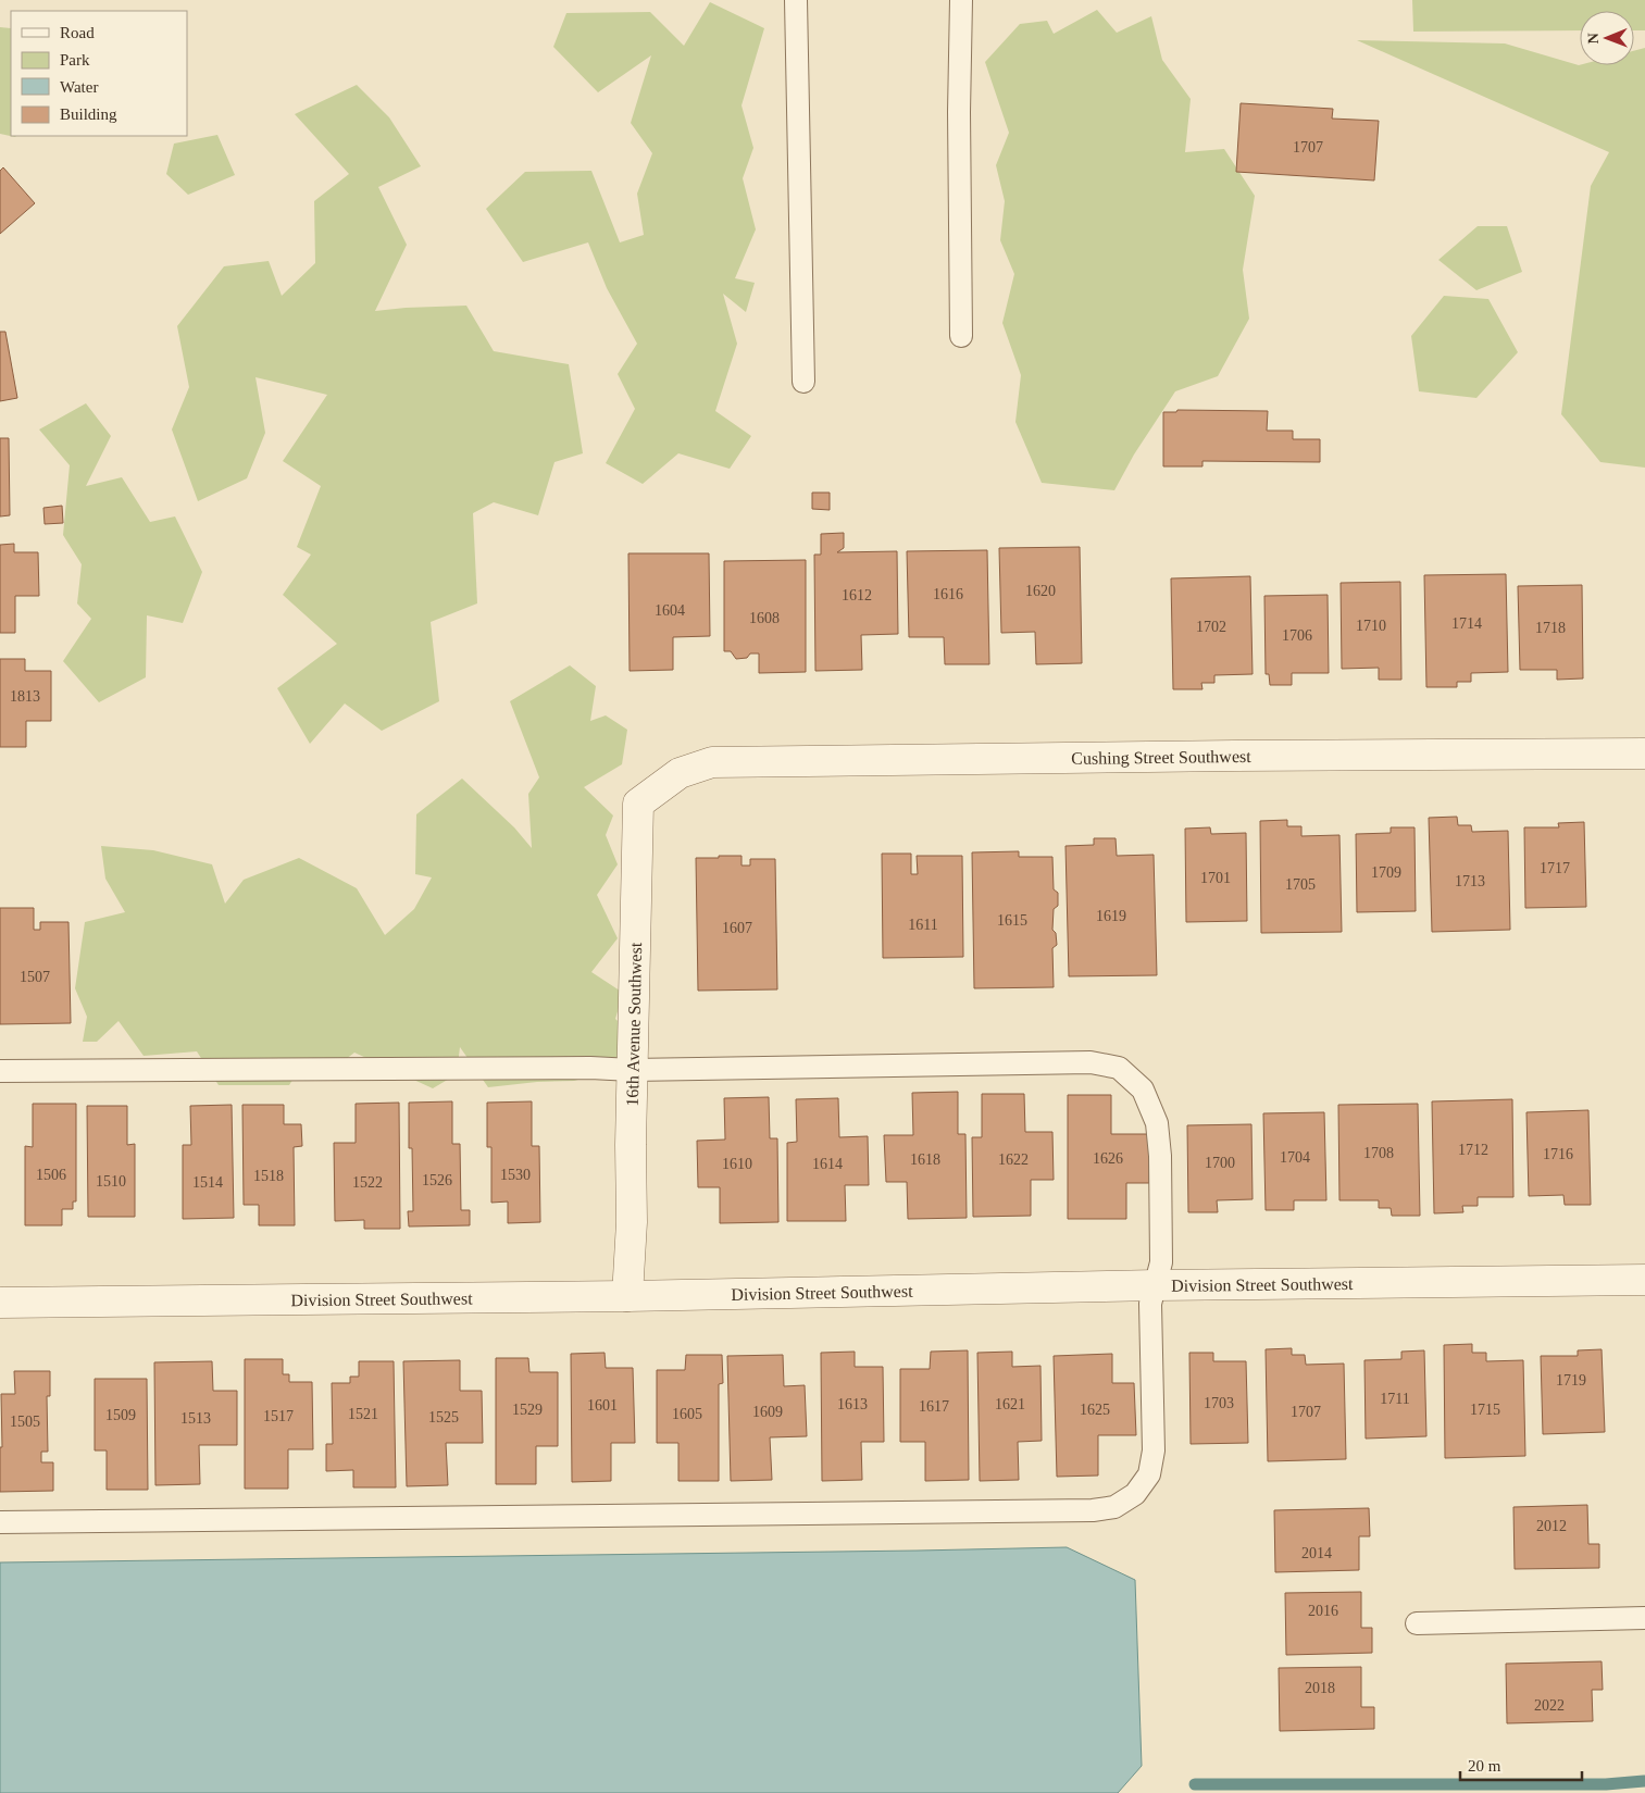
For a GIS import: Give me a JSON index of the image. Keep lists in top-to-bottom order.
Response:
{
  "streets": {
    "street": ["Cushing Street Southwest", "16th Avenue Southwest", "Division Street Southwest"]
  },
  "crossings": [
    ["Cushing Street Southwest", "16th Avenue Southwest"],
    ["16th Avenue Southwest", "Division Street Southwest"]
  ],
  "house_numbers": [
    "1707",
    "1620",
    "1616",
    "1612",
    "1604",
    "1608",
    "1714",
    "1710",
    "1702",
    "1718",
    "1706",
    "1813",
    "1717",
    "1709",
    "1701",
    "1713",
    "1705",
    "1619",
    "1615",
    "1611",
    "1607",
    "1507",
    "1712",
    "1708",
    "1716",
    "1704",
    "1626",
    "1618",
    "1622",
    "1700",
    "1610",
    "1614",
    "1506",
    "1530",
    "1518",
    "1526",
    "1510",
    "1514",
    "1522",
    "1719",
    "1711",
    "1703",
    "1613",
    "1621",
    "1601",
    "1617",
    "1529",
    "1625",
    "1715",
    "1609",
    "1707",
    "1521",
    "1605",
    "1509",
    "1517",
    "1525",
    "1513",
    "1505",
    "2012",
    "2014",
    "2016",
    "2018",
    "2022"
  ],
  "legend": [
    "Road",
    "Park",
    "Water",
    "Building"
  ],
  "scale_bar": "20 m",
  "north": "left"
}
